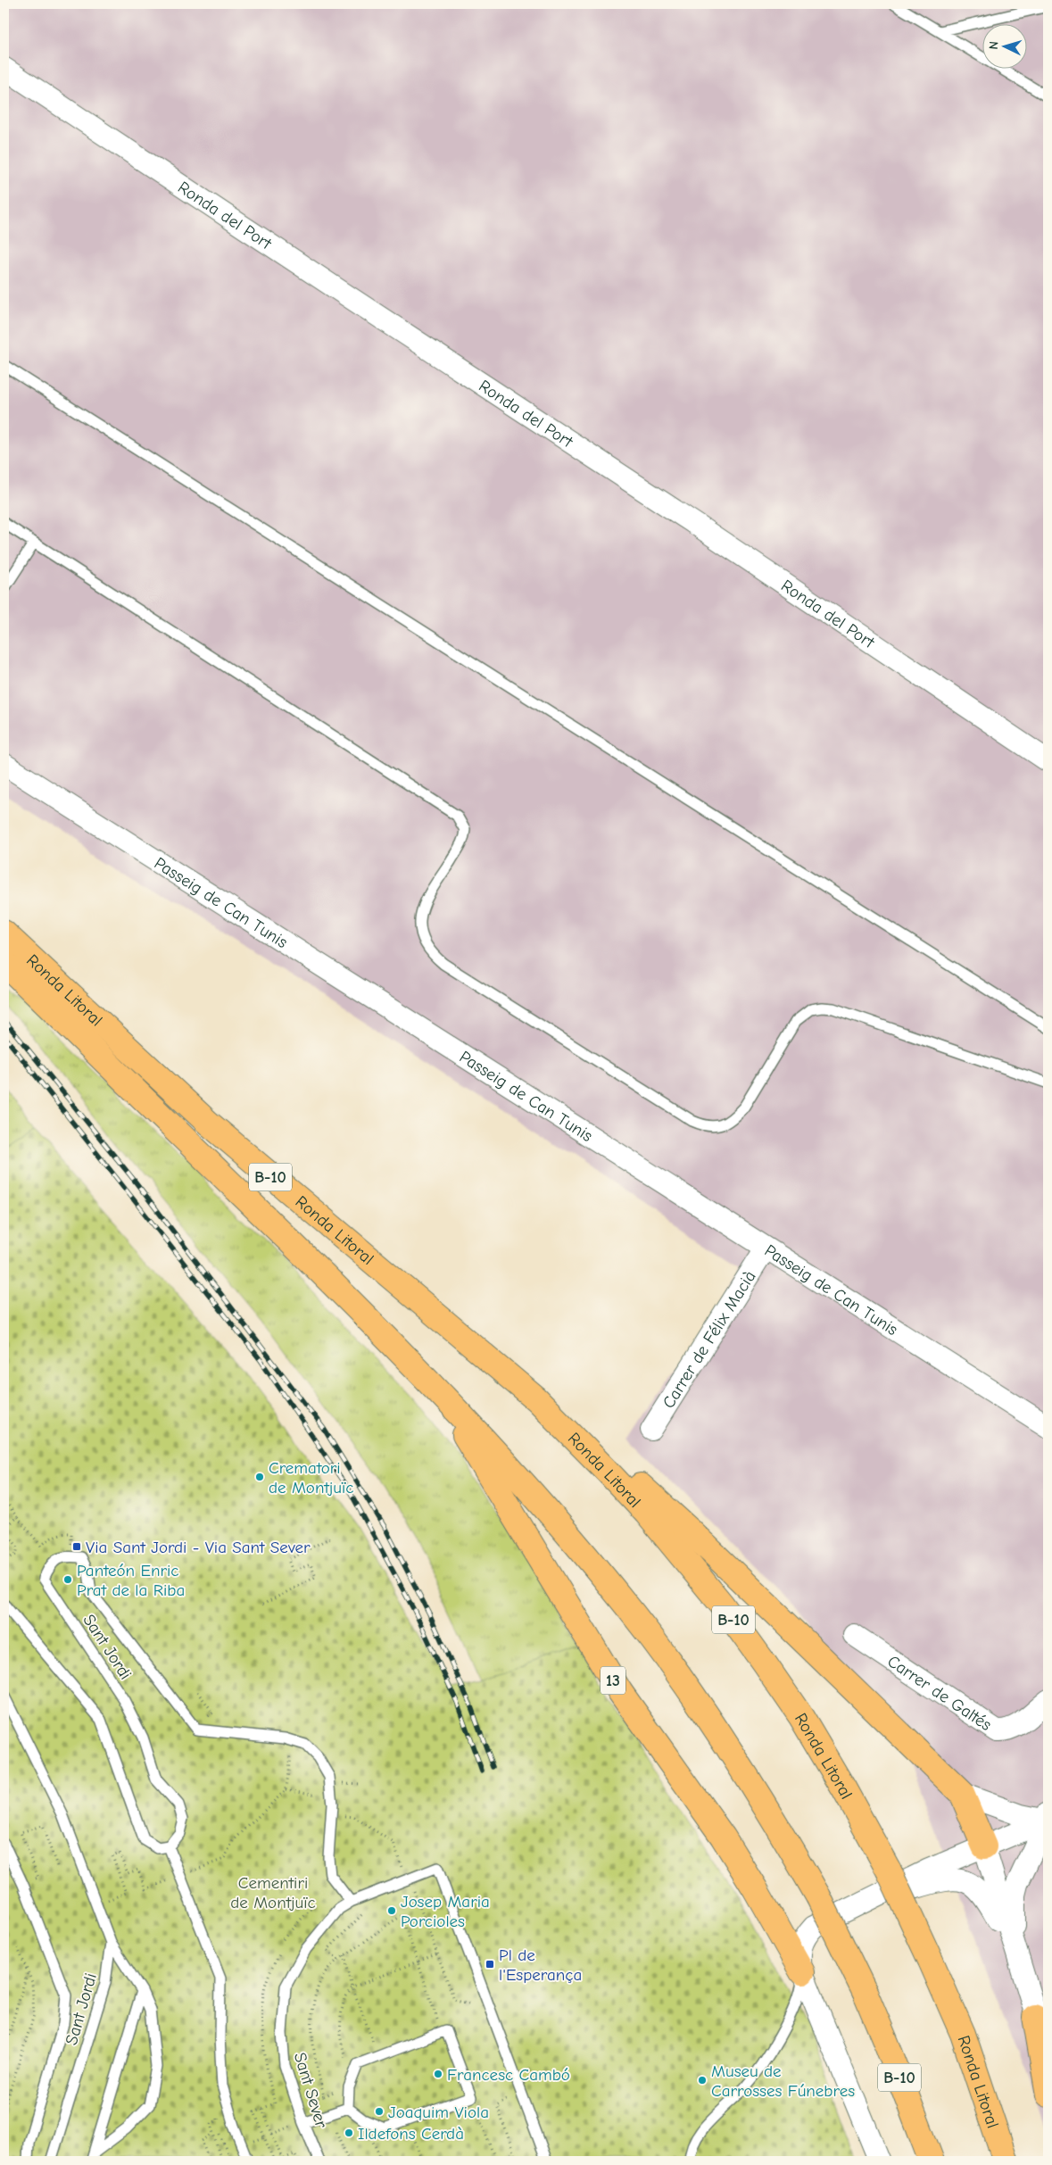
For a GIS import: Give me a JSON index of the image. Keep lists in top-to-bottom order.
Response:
{
  "streets": {
    "highway": ["Ronda Litoral", "B-10", "13"],
    "street": [
      "Ronda del Port",
      "Passeig de Can Tunis",
      "Carrer de Félix Macià",
      "Carrer de Galtés"
    ],
    "lane": ["Sant Jordi", "Sant Sever"]
  },
  "crossings": [
    ["Passeig de Can Tunis", "Carrer de Félix Macià"],
    ["Ronda Litoral", "13"],
    ["Sant Jordi", "Sant Sever"]
  ],
  "parks": ["Cementiri de Montjuïc"],
  "places": {
    "other": [
      "Crematori de Montjuïc",
      "Panteón Enric Prat de la Riba",
      "Josep Maria Porcioles",
      "Francesc Cambó",
      "Museu de Carrosses Fúnebres",
      "Joaquim Viola",
      "Ildefons Cerdà"
    ],
    "transit": ["Via Sant Jordi - Via Sant Sever", "Pl de l'Esperança"]
  },
  "north": "left"
}
